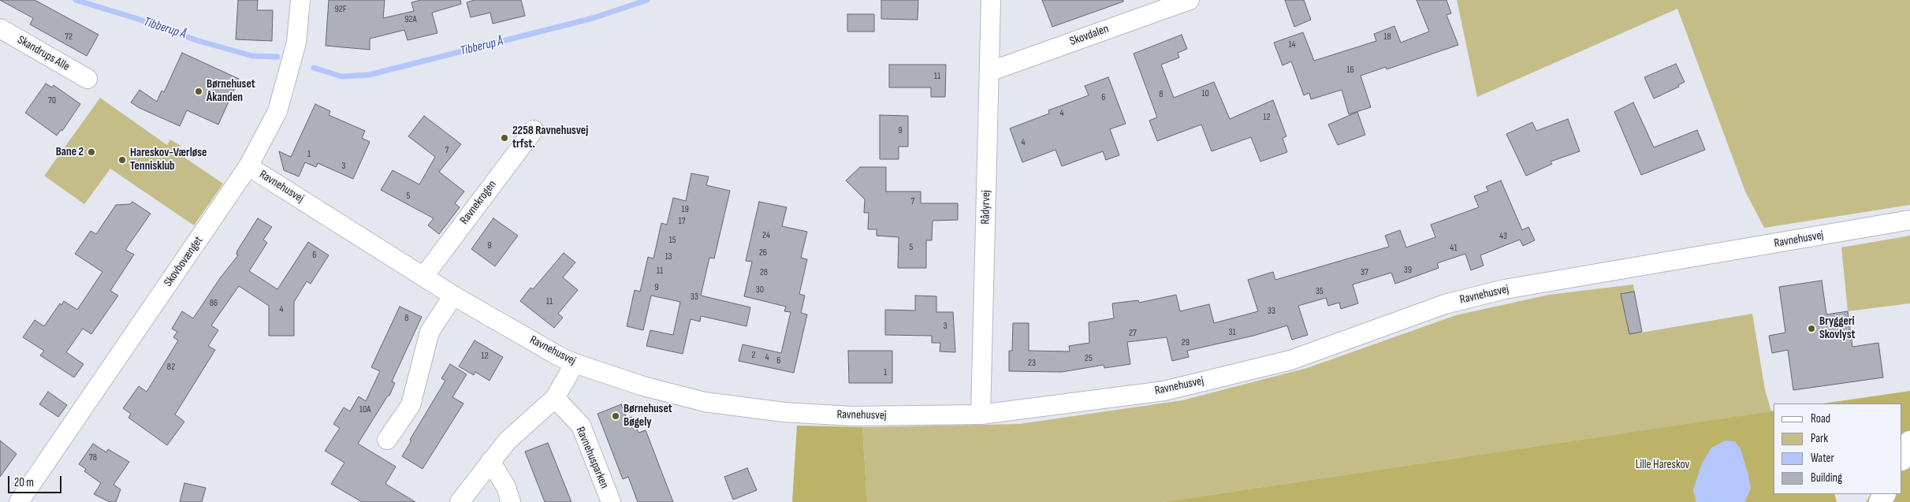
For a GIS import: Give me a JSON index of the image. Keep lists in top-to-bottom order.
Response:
{
  "streets": {
    "street": [
      "Skovdalen",
      "Skandrups Alle",
      "Ravnehusvej",
      "Ravnekrogen",
      "Rådyrvej",
      "Skovbovænget",
      "Ravnehusparken"
    ]
  },
  "crossings": [
    ["Skovdalen", "Rådyrvej"],
    ["Ravnehusvej", "Ravnekrogen"],
    ["Ravnehusvej", "Rådyrvej"],
    ["Ravnehusvej", "Skovbovænget"]
  ],
  "water": ["Tibberup Å"],
  "parks": ["Lille Hareskov"],
  "places": [
    "Børnehuset Åkanden",
    "2258 Ravnehusvej trfst.",
    "Bane 2",
    "Hareskov-Værløse Tennisklub",
    "Bryggeri Skovlyst",
    "Børnehuset Bøgely"
  ],
  "house_numbers": [
    "92F",
    "92A",
    "72",
    "18",
    "14",
    "16",
    "11",
    "10",
    "8",
    "6",
    "70",
    "4",
    "12",
    "9",
    "4",
    "7",
    "1",
    "3",
    "5",
    "7",
    "19",
    "17",
    "24",
    "43",
    "15",
    "9",
    "5",
    "41",
    "26",
    "6",
    "13",
    "39",
    "11",
    "28",
    "37",
    "9",
    "30",
    "35",
    "33",
    "11",
    "86",
    "4",
    "33",
    "8",
    "3",
    "31",
    "27",
    "29",
    "2",
    "12",
    "4",
    "25",
    "6",
    "23",
    "82",
    "1",
    "10A",
    "78"
  ],
  "legend": [
    "Road",
    "Park",
    "Water",
    "Building"
  ],
  "scale_bar": "20 m"
}
